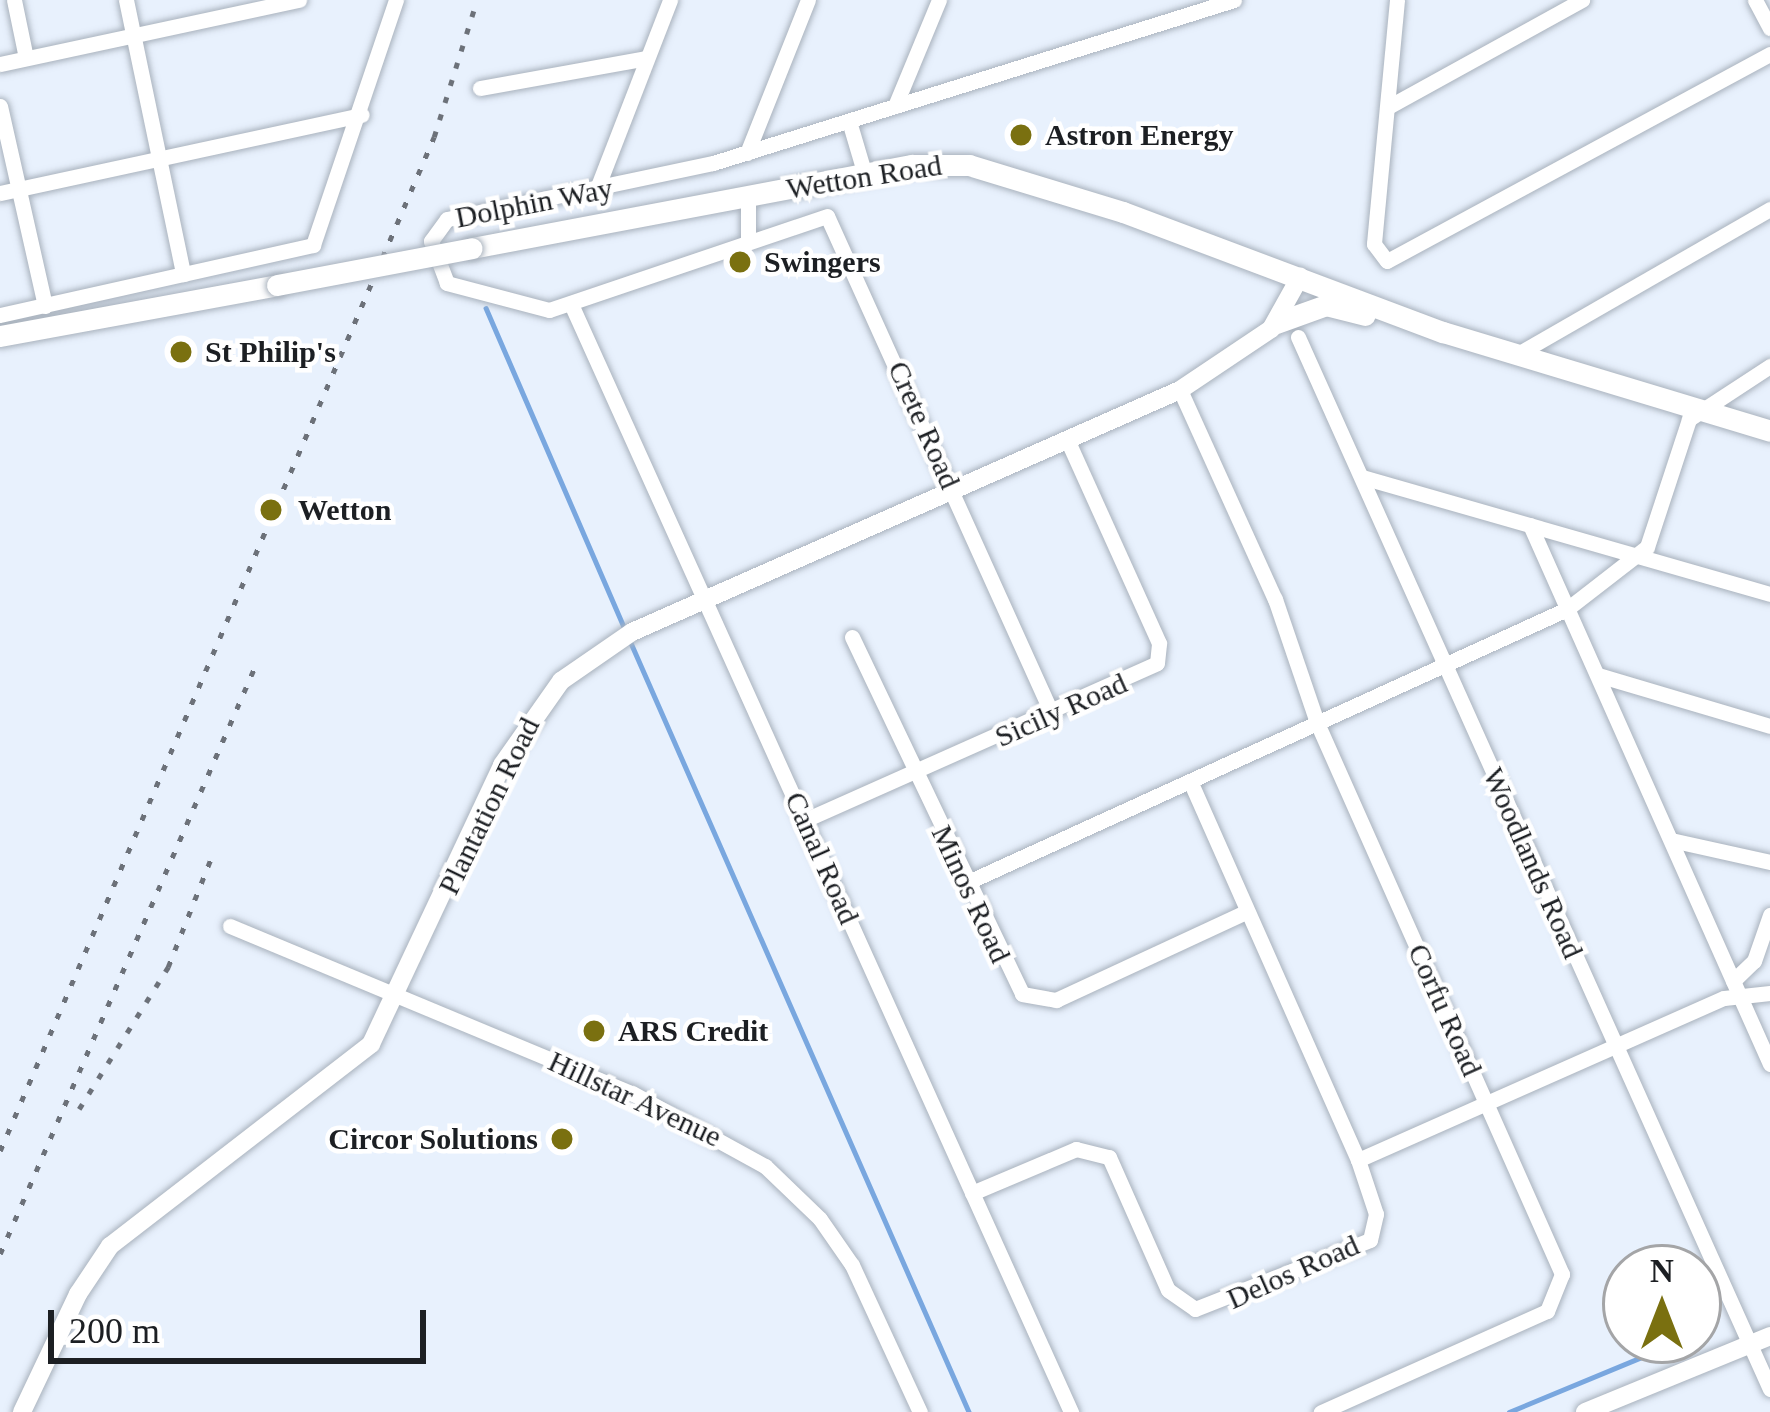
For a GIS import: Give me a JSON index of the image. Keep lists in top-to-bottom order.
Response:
{
  "streets": {
    "main road": ["Wetton Road"],
    "street": [
      "Dolphin Way",
      "Crete Road",
      "Sicily Road",
      "Plantation Road",
      "Canal Road",
      "Woodlands Road",
      "Minos Road",
      "Corfu Road",
      "Hillstar Avenue",
      "Delos Road"
    ]
  },
  "crossings": [
    ["Wetton Road", "Plantation Road"],
    ["Dolphin Way", "Crete Road"],
    ["Dolphin Way", "Canal Road"],
    ["Crete Road", "Sicily Road"],
    ["Crete Road", "Plantation Road"],
    ["Sicily Road", "Plantation Road"],
    ["Sicily Road", "Canal Road"],
    ["Sicily Road", "Minos Road"],
    ["Plantation Road", "Canal Road"],
    ["Plantation Road", "Corfu Road"],
    ["Plantation Road", "Hillstar Avenue"],
    ["Canal Road", "Delos Road"],
    ["Minos Road", "Delos Road"]
  ],
  "places": [
    "Astron Energy",
    "Swingers",
    "St Philip's",
    "Wetton",
    "ARS Credit",
    "Circor Solutions"
  ],
  "scale_bar": "200 m",
  "north": "top"
}
